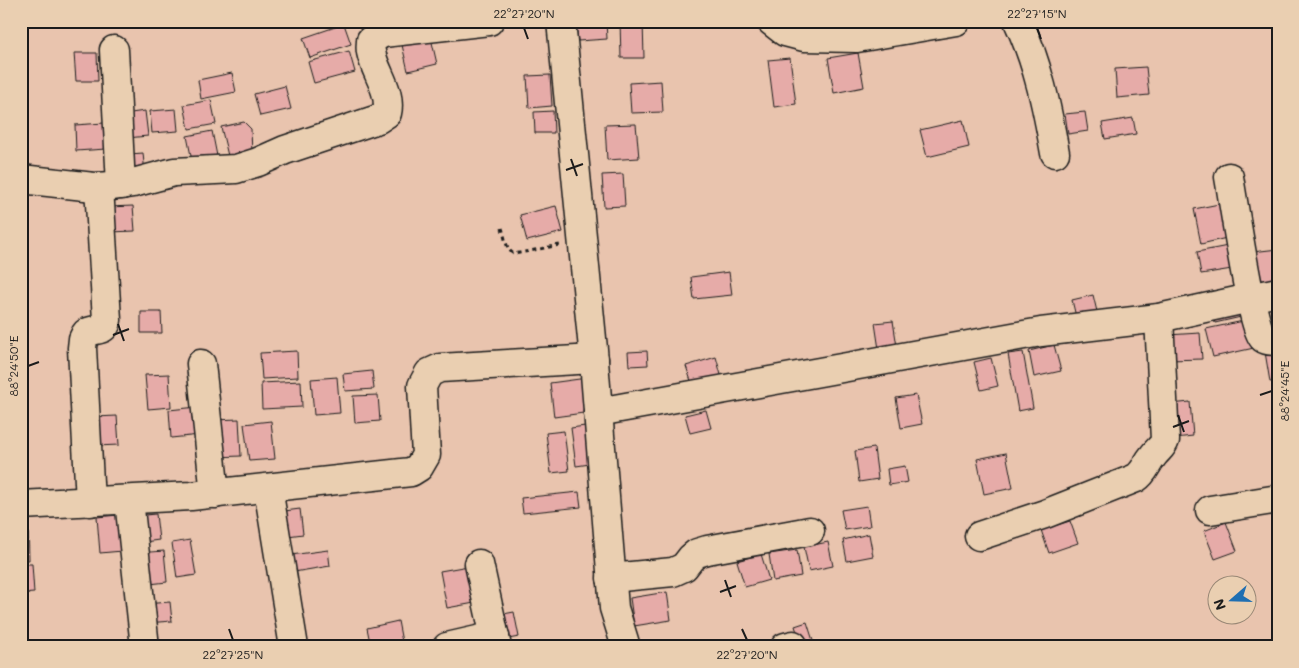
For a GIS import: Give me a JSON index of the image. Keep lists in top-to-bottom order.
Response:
{
  "north": "left",
  "coordinates": [
    "22°27'20\"N",
    "22°27'15\"N",
    "88°24'50\"E",
    "88°24'45\"E",
    "22°27'25\"N"
  ]
}
